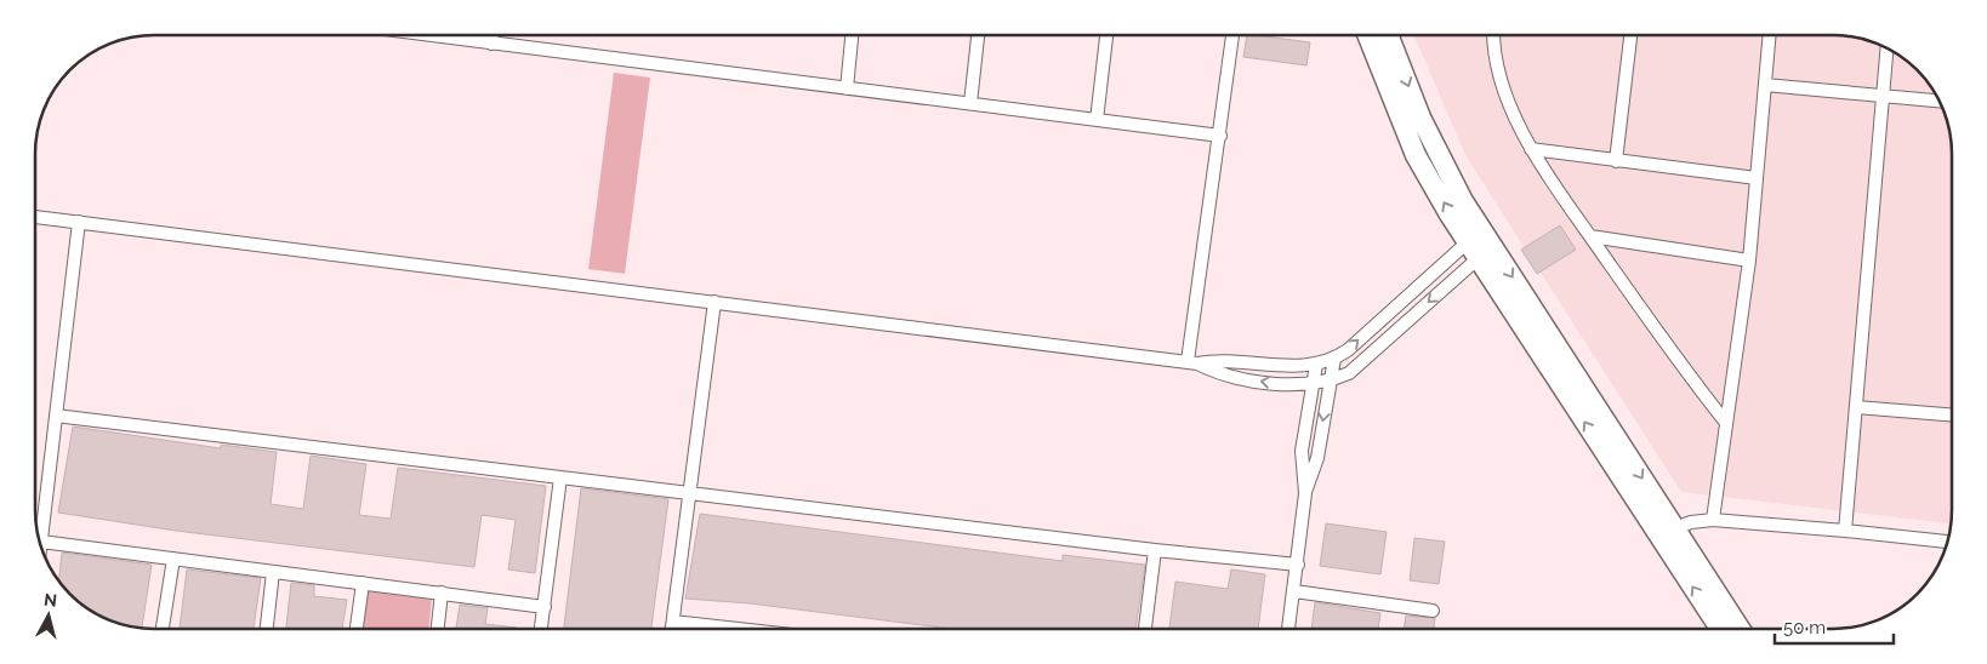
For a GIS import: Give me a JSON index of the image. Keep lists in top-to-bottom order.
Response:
{
  "scale_bar": "50 m",
  "north": "top"
}
